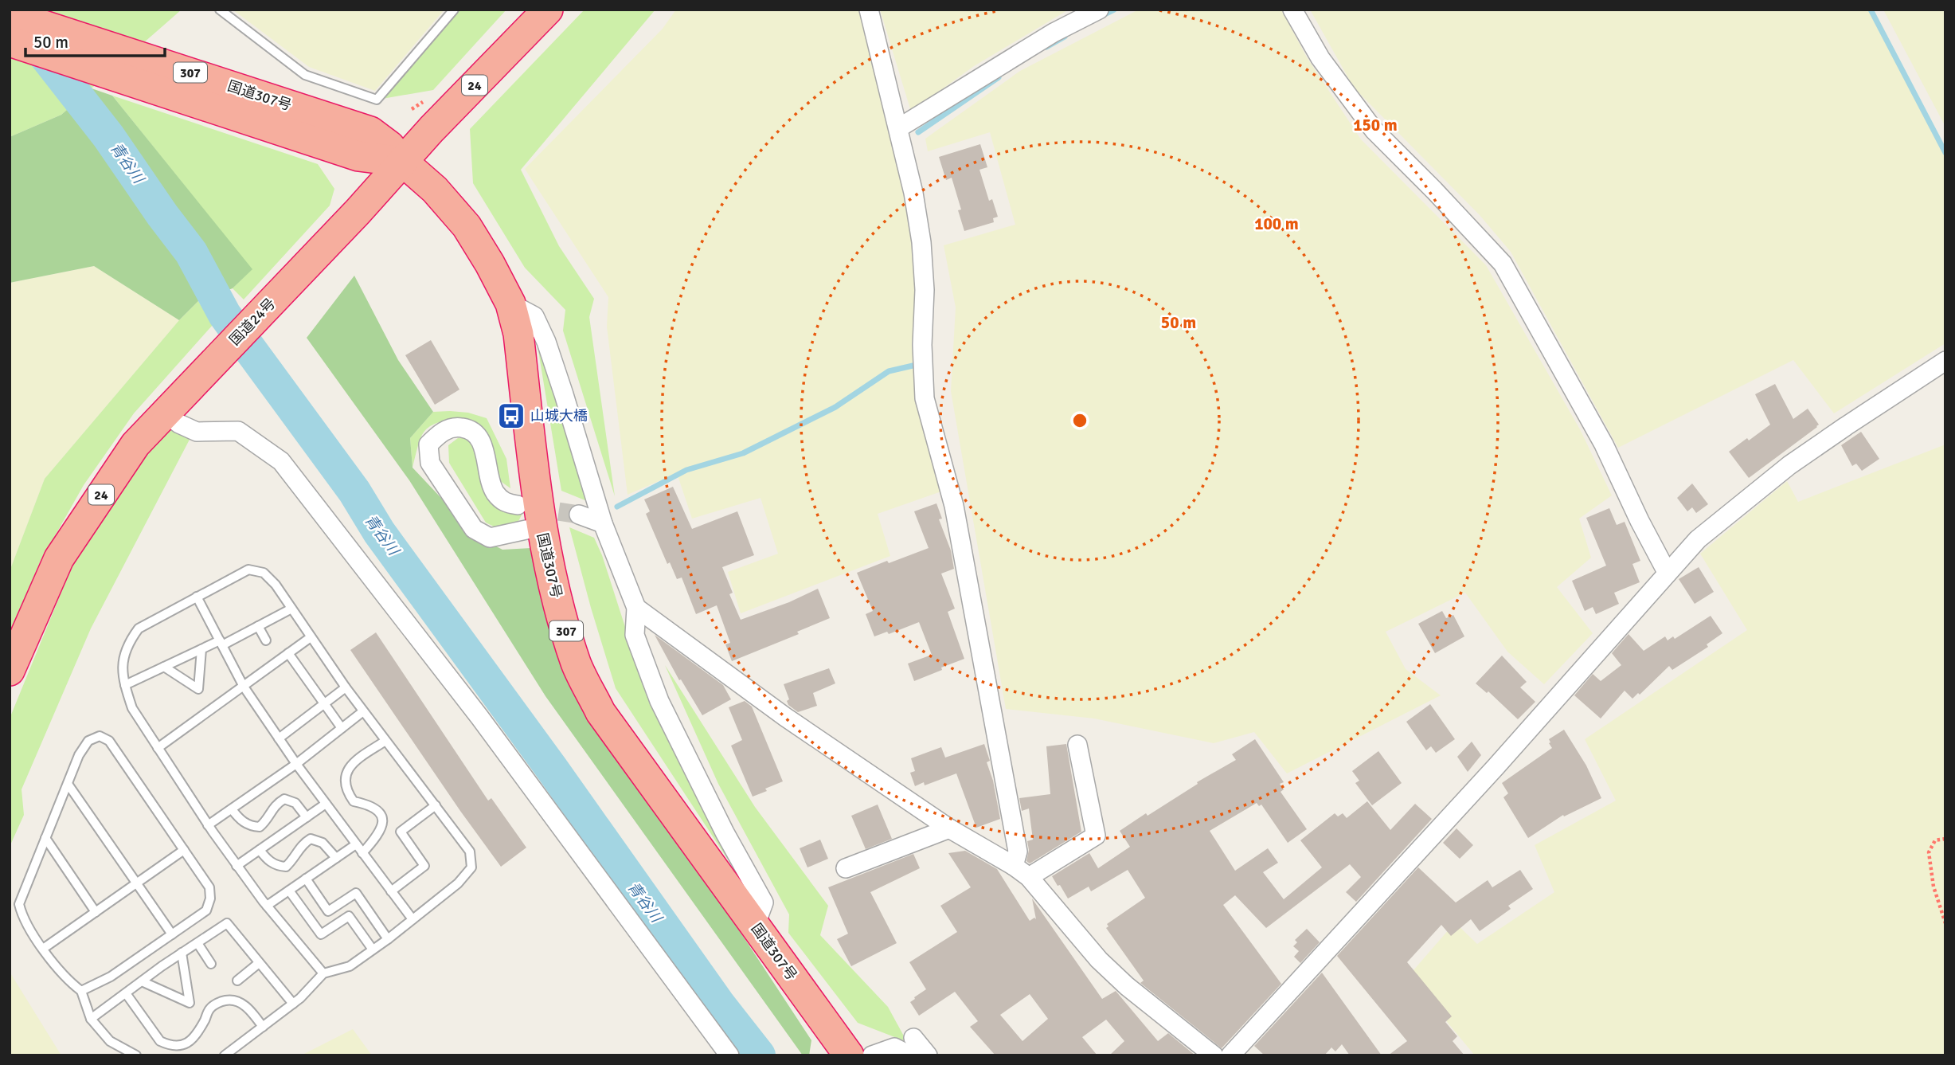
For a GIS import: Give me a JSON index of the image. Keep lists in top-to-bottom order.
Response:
{
  "streets": {
    "highway": [
      "307",
      "24",
      "国道307号",
      "国道24号"
    ]
  },
  "crossings": [
    ["国道307号", "国道24号"]
  ],
  "water": ["青谷川"],
  "places": {
    "bus stop": ["山城大橋"]
  },
  "scale_bar": "50 m",
  "rings": ["150 m", "100 m", "50 m"]
}
